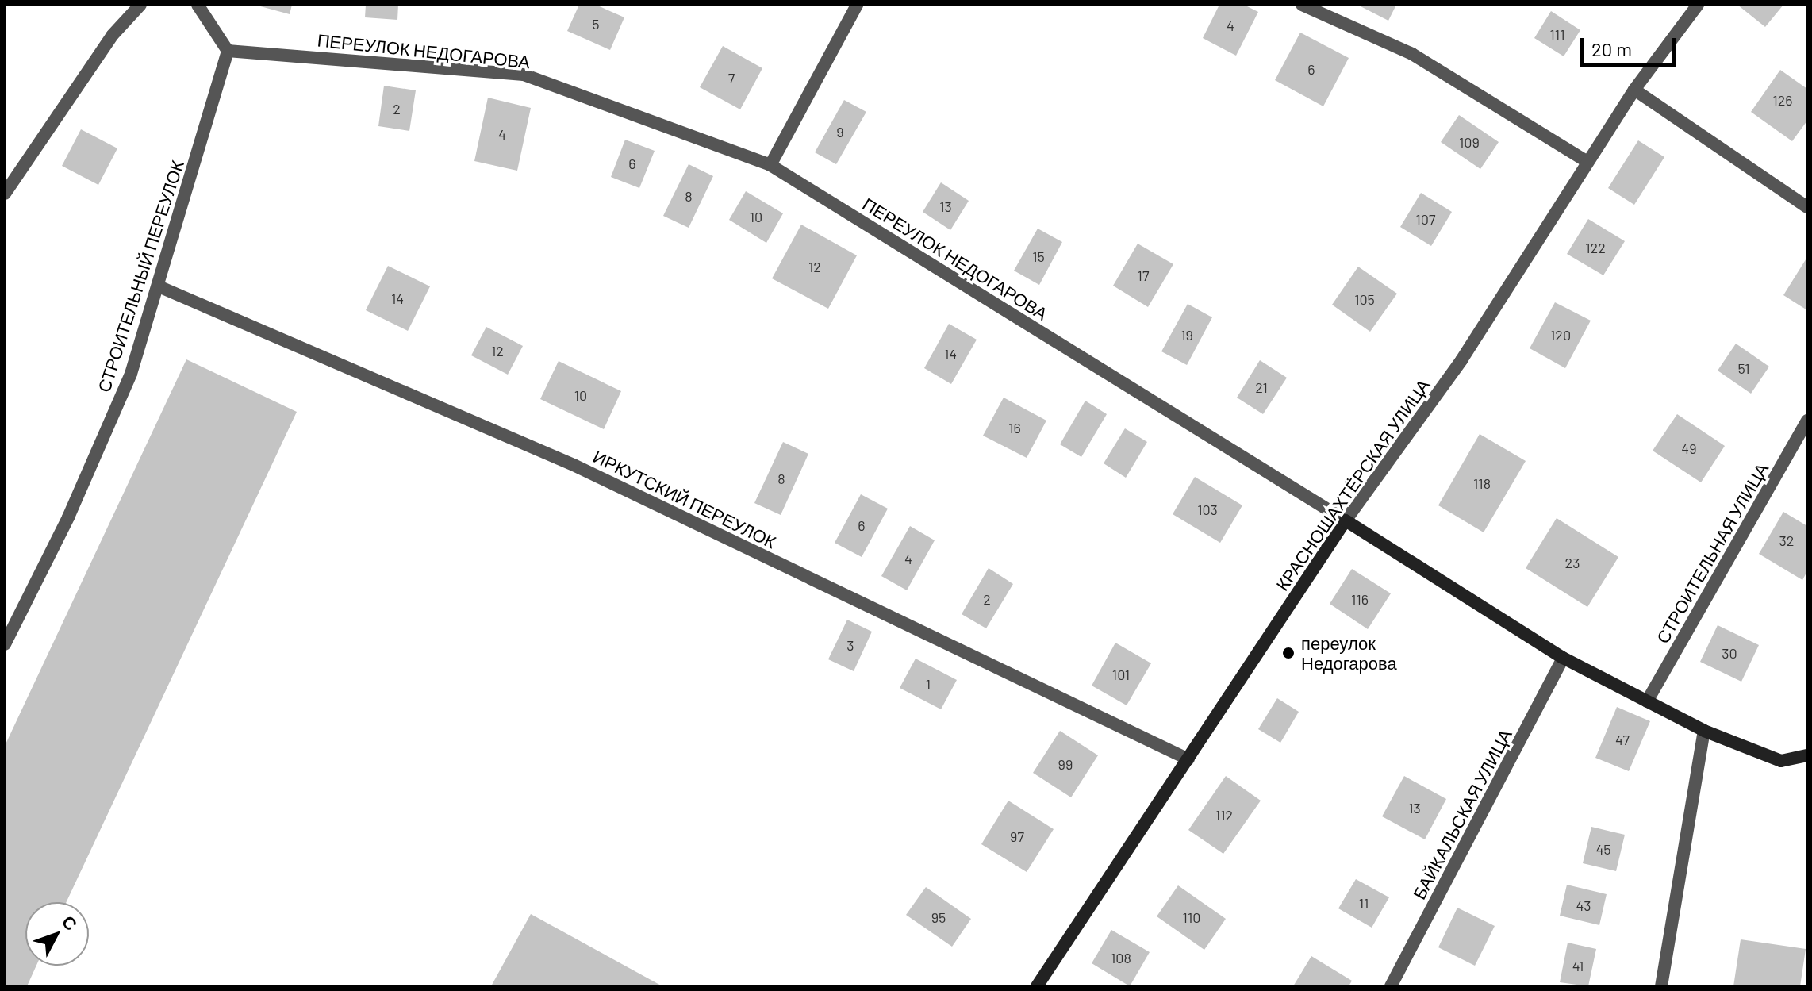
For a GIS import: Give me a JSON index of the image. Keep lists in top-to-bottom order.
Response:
{
  "streets": {
    "street": [
      "ПЕРЕУЛОК НЕДОГАРОВА",
      "СТРОИТЕЛЬНЫЙ ПЕРЕУЛОК",
      "КРАСНОШАХТЁРСКАЯ УЛИЦА",
      "ИРКУТСКИЙ ПЕРЕУЛОК",
      "СТРОИТЕЛЬНАЯ УЛИЦА",
      "БАЙКАЛЬСКАЯ УЛИЦА"
    ]
  },
  "crossings": [
    ["ПЕРЕУЛОК НЕДОГАРОВА", "СТРОИТЕЛЬНЫЙ ПЕРЕУЛОК"],
    ["ПЕРЕУЛОК НЕДОГАРОВА", "КРАСНОШАХТЁРСКАЯ УЛИЦА"],
    ["ПЕРЕУЛОК НЕДОГАРОВА", "СТРОИТЕЛЬНАЯ УЛИЦА"],
    ["ПЕРЕУЛОК НЕДОГАРОВА", "БАЙКАЛЬСКАЯ УЛИЦА"],
    ["СТРОИТЕЛЬНЫЙ ПЕРЕУЛОК", "ИРКУТСКИЙ ПЕРЕУЛОК"],
    ["КРАСНОШАХТЁРСКАЯ УЛИЦА", "ИРКУТСКИЙ ПЕРЕУЛОК"]
  ],
  "places": ["переулок Недогарова"],
  "house_numbers": [
    "5",
    "4",
    "111",
    "6",
    "7",
    "126",
    "2",
    "9",
    "4",
    "109",
    "6",
    "8",
    "13",
    "10",
    "107",
    "122",
    "15",
    "12",
    "17",
    "14",
    "105",
    "19",
    "120",
    "12",
    "14",
    "51",
    "21",
    "10",
    "16",
    "49",
    "8",
    "118",
    "103",
    "6",
    "32",
    "4",
    "23",
    "2",
    "116",
    "3",
    "30",
    "101",
    "1",
    "47",
    "99",
    "13",
    "112",
    "97",
    "45",
    "11",
    "43",
    "95",
    "110",
    "108",
    "41"
  ],
  "scale_bar": "20 m",
  "north": "top right"
}
